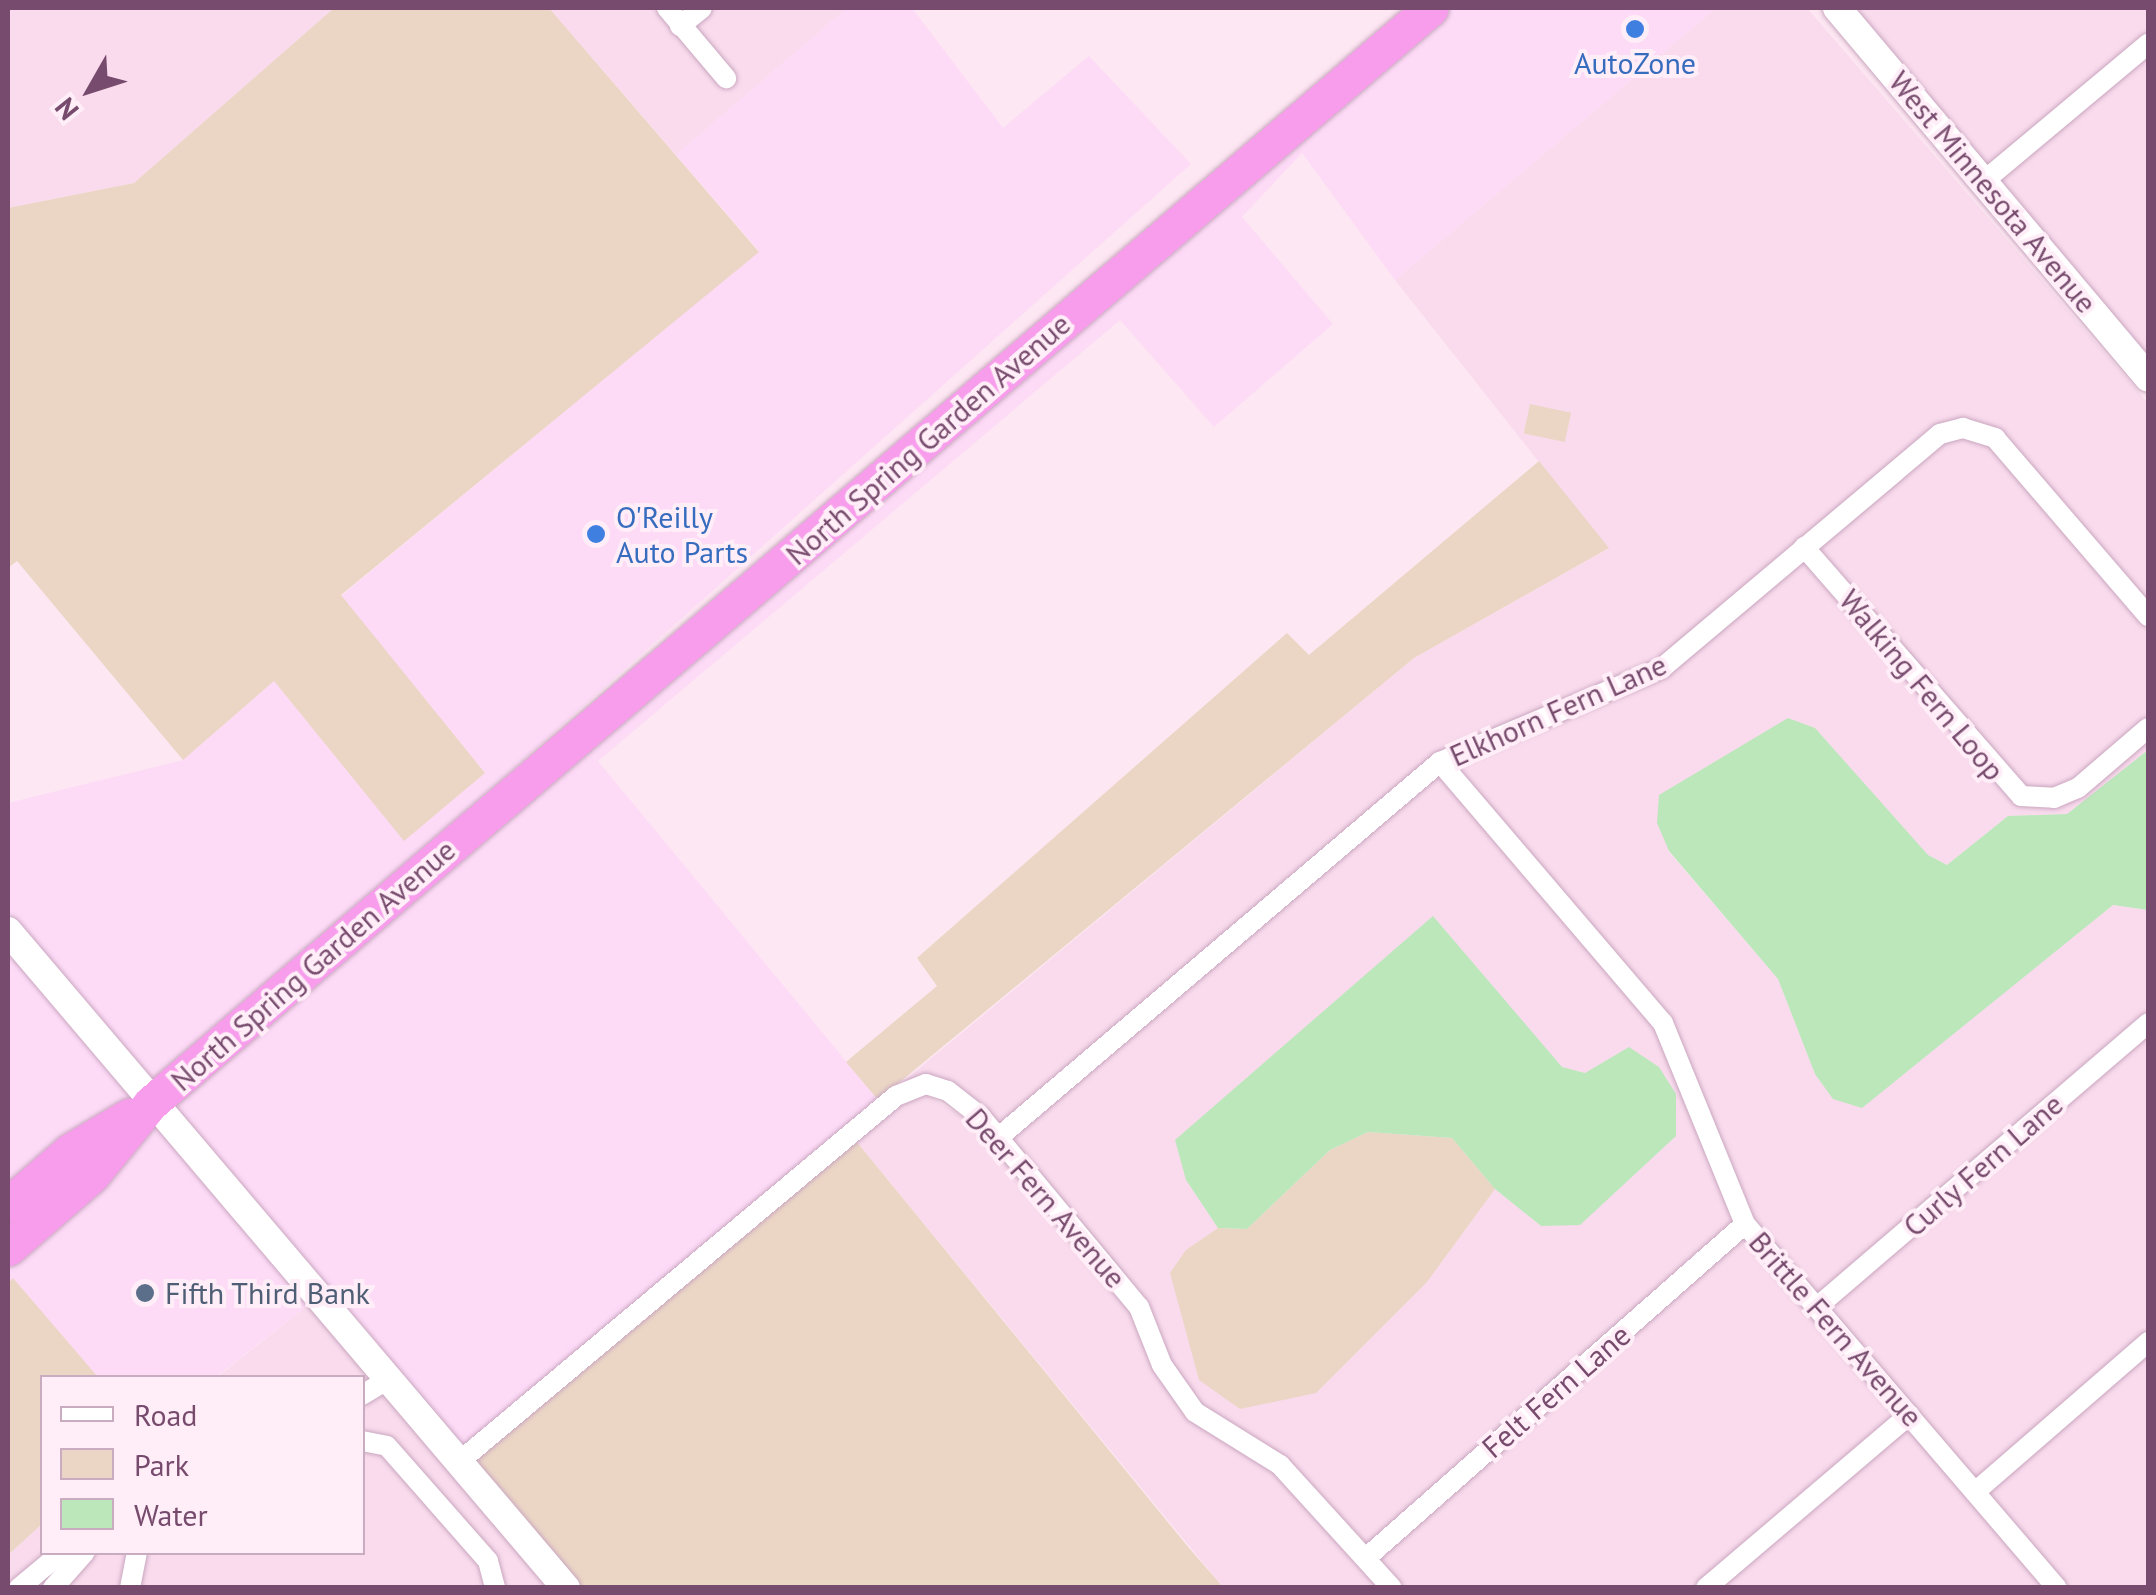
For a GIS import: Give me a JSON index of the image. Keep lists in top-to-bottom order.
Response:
{
  "streets": {
    "highway": ["North Spring Garden Avenue"],
    "street": [
      "West Minnesota Avenue",
      "Walking Fern Loop",
      "Elkhorn Fern Lane",
      "Curly Fern Lane",
      "Deer Fern Avenue",
      "Brittle Fern Avenue",
      "Felt Fern Lane"
    ]
  },
  "crossings": [
    ["Walking Fern Loop", "Elkhorn Fern Lane"],
    ["Elkhorn Fern Lane", "Deer Fern Avenue"],
    ["Elkhorn Fern Lane", "Brittle Fern Avenue"],
    ["Curly Fern Lane", "Brittle Fern Avenue"],
    ["Deer Fern Avenue", "Felt Fern Lane"],
    ["Brittle Fern Avenue", "Felt Fern Lane"]
  ],
  "places": ["AutoZone", "O'Reilly Auto Parts", "Fifth Third Bank"],
  "legend": ["Road", "Park", "Water"],
  "north": "bottom left"
}
